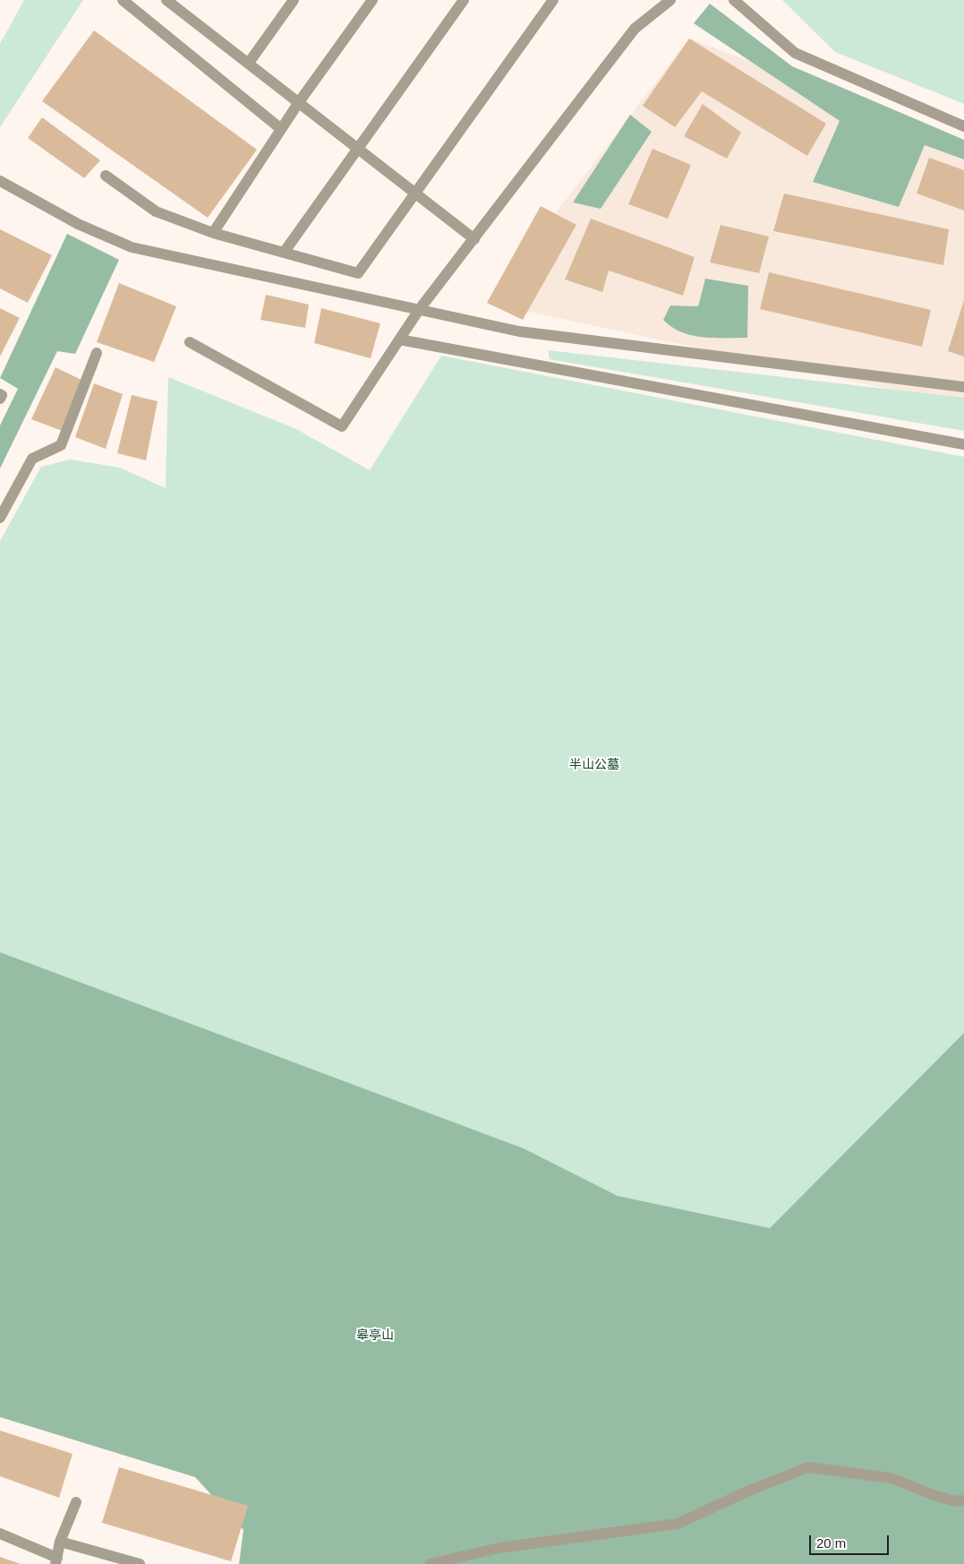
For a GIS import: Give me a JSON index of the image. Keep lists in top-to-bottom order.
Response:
{
  "parks": ["半山公墓", "皋亭山"],
  "scale_bar": "20 m"
}
